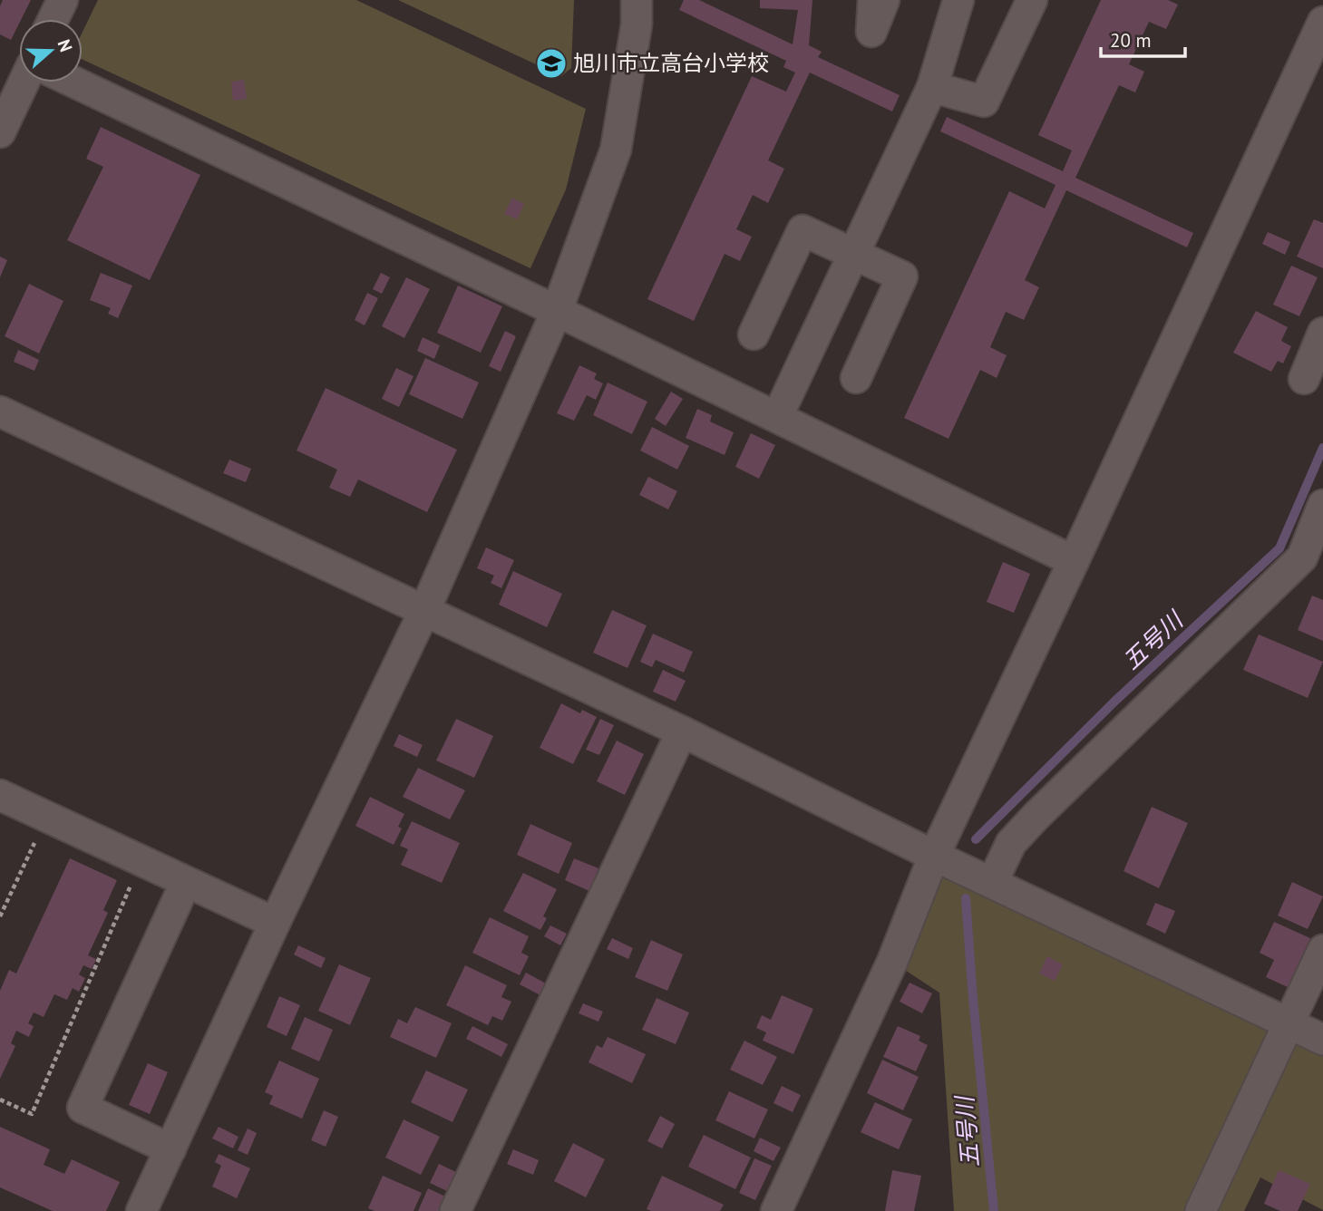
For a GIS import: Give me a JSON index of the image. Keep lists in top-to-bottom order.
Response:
{
  "water": ["五号川"],
  "places": {
    "school or university": ["旭川市立高台小学校"]
  },
  "scale_bar": "20 m",
  "north": "right"
}
